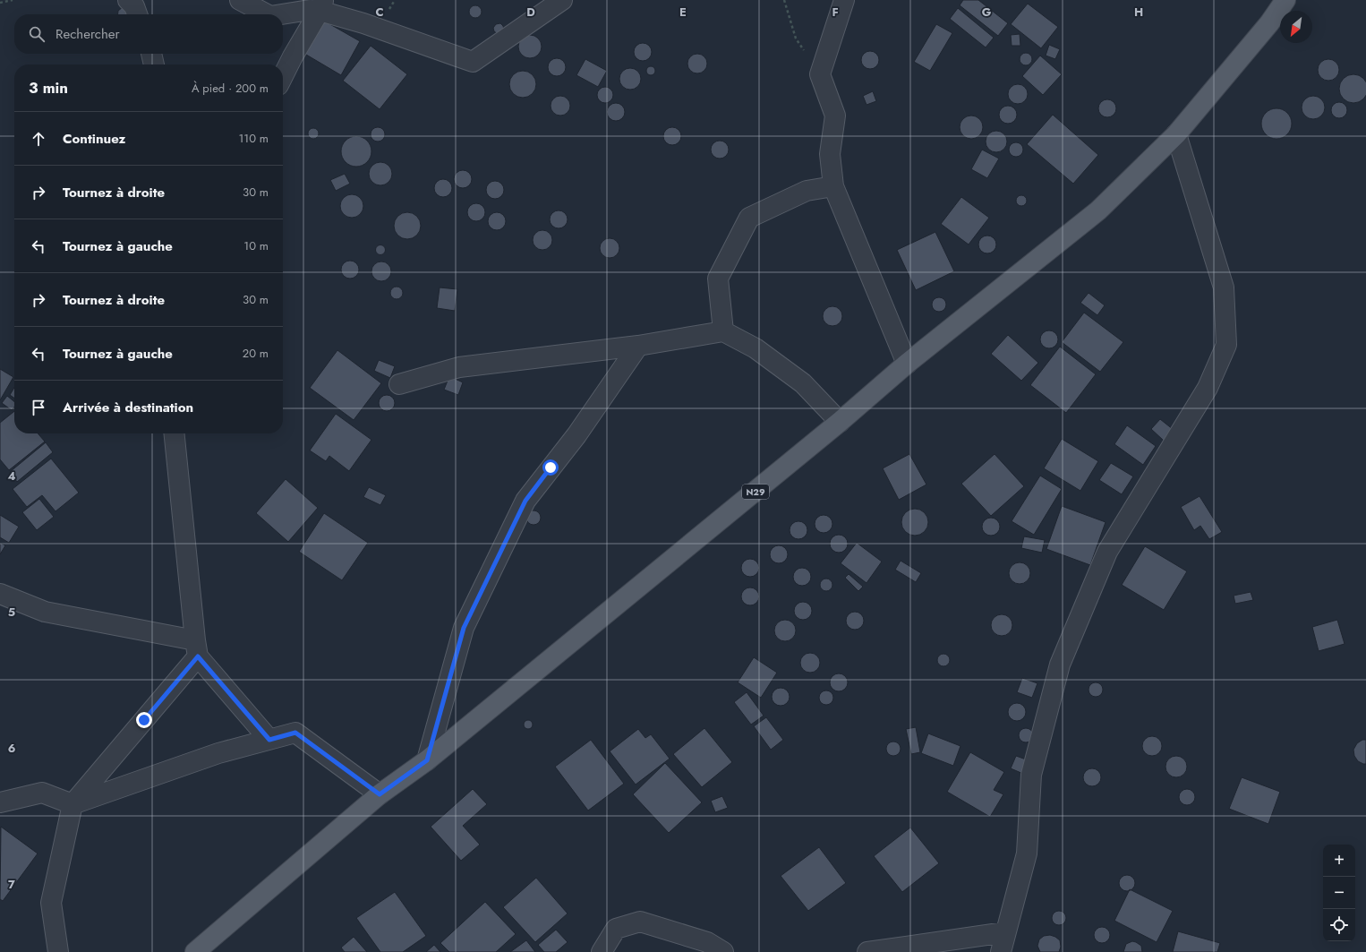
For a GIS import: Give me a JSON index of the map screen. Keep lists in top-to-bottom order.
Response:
{
  "streets": {
    "main road": ["N29"]
  },
  "north": "bottom left",
  "page": {
    "search": "Rechercher",
    "heading": ["3 min", "À pied · 200 m"],
    "list": [
      ["Continuez", "110 m"],
      ["Tournez à droite", "30 m"],
      ["Tournez à gauche", "10 m"],
      ["Tournez à droite", "30 m"],
      ["Tournez à gauche", "20 m"],
      "Arrivée à destination"
    ],
    "map_buttons": ["+", "−"]
  },
  "grid": {
    "columns": [
      "C",
      "D",
      "E",
      "F",
      "G",
      "H"
    ],
    "rows": [
      "4",
      "5",
      "6",
      "7"
    ]
  }
}
